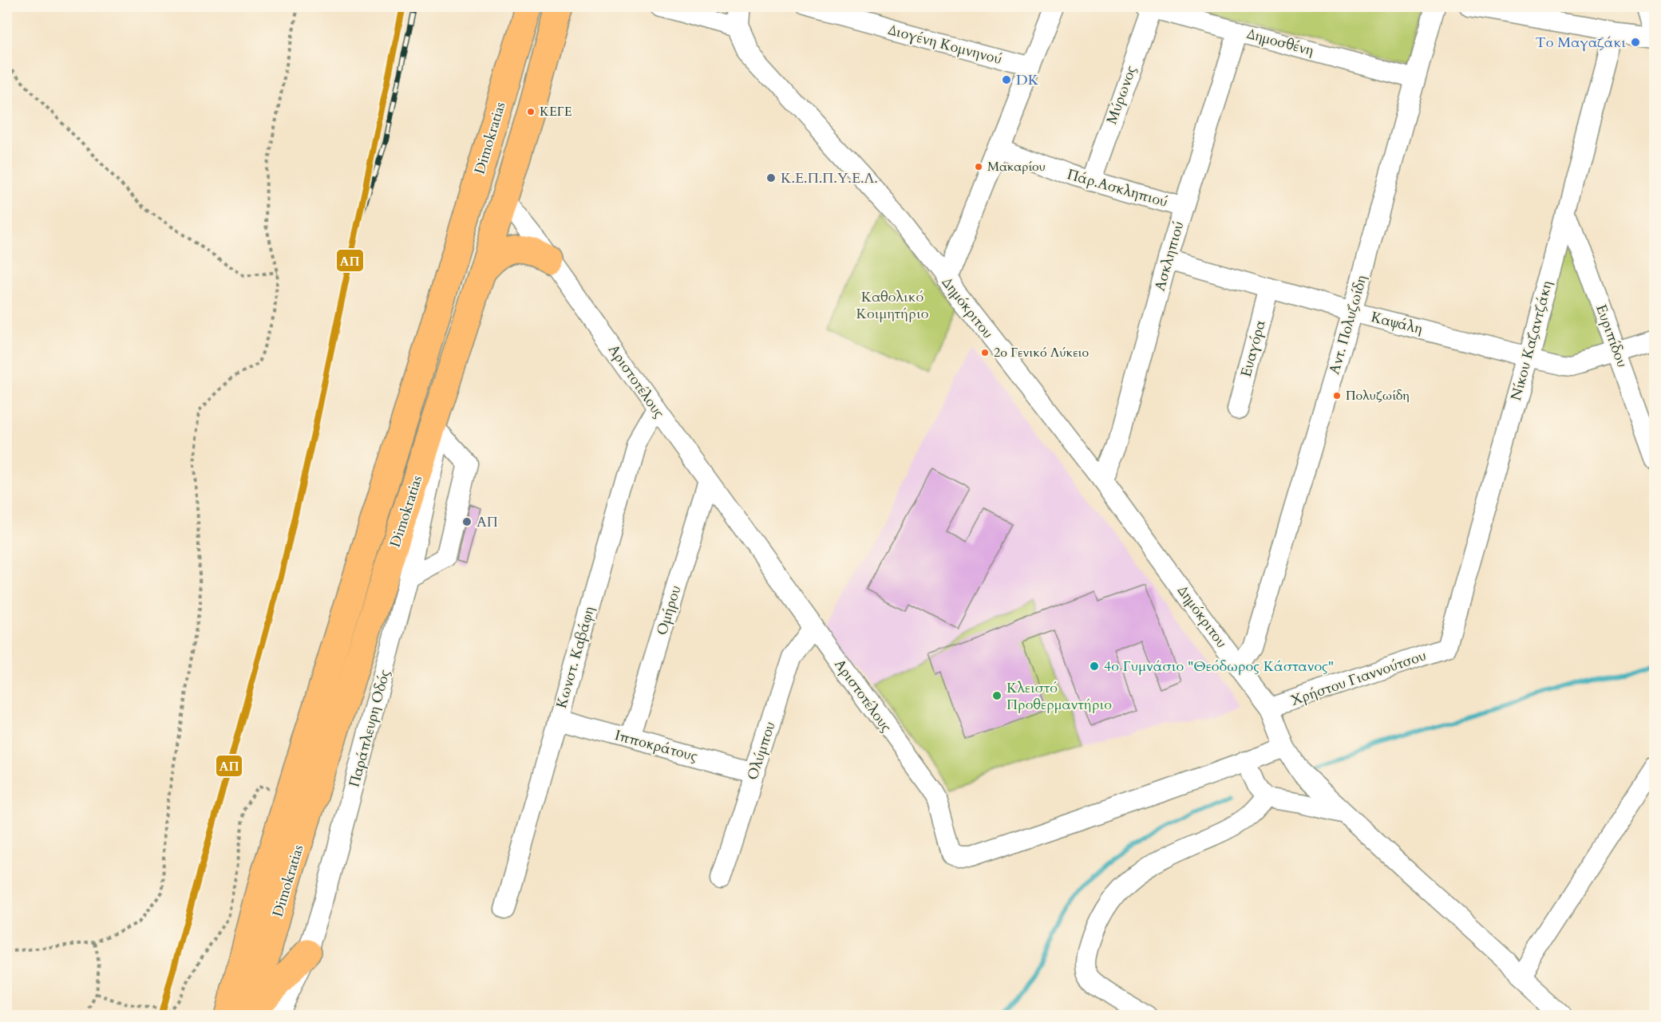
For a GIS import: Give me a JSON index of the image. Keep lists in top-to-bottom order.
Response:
{
  "streets": {
    "highway": ["Dimokratias"],
    "street": [
      "Δημοσθένη",
      "Διογένη Κομνηνού",
      "Μύρωνος",
      "Πάρ.Ασκληπιού",
      "Ασκληπιού",
      "Δημόκριτου",
      "Καψάλη",
      "Αντ. Πολυζωίδη",
      "Ευριπίδου",
      "Νίκου Καζαντζάκη",
      "Ευαγόρα",
      "Αριστοτέλους",
      "Ομήρου",
      "Κωνστ. Καβάφη",
      "Χρήστου Γιαννούτσου",
      "Παράπλευρη Οδός",
      "Ιπποκράτους",
      "Ολύμπου"
    ]
  },
  "crossings": [
    ["Δημοσθένη", "Μύρωνος"],
    ["Δημοσθένη", "Ασκληπιού"],
    ["Δημοσθένη", "Αντ. Πολυζωίδη"],
    ["Μύρωνος", "Πάρ.Ασκληπιού"],
    ["Dimokratias", "Αριστοτέλους"],
    ["Πάρ.Ασκληπιού", "Ασκληπιού"],
    ["Ασκληπιού", "Δημόκριτου"],
    ["Ασκληπιού", "Καψάλη"],
    ["Δημόκριτου", "Αντ. Πολυζωίδη"],
    ["Καψάλη", "Αντ. Πολυζωίδη"],
    ["Καψάλη", "Ευριπίδου"],
    ["Καψάλη", "Νίκου Καζαντζάκη"],
    ["Καψάλη", "Ευαγόρα"],
    ["Ευριπίδου", "Νίκου Καζαντζάκη"],
    ["Νίκου Καζαντζάκη", "Χρήστου Γιαννούτσου"],
    ["Αριστοτέλους", "Ομήρου"],
    ["Αριστοτέλους", "Κωνστ. Καβάφη"],
    ["Αριστοτέλους", "Ολύμπου"],
    ["Ομήρου", "Ιπποκράτους"],
    ["Κωνστ. Καβάφη", "Ιπποκράτους"],
    ["Ιπποκράτους", "Ολύμπου"]
  ],
  "parks": ["Καθολικό Κοιμητήριο"],
  "places": [
    "Το Μαγαζάκι",
    "DK",
    "ΚΕΓΕ",
    "Μακαρίου",
    "Κ.Ε.Π.Π.Υ.Ε.Λ.",
    "2ο Γενικό Λύκειο",
    "Πολυζωίδη",
    "ΑΠ",
    "4ο Γυμνάσιο \"Θεόδωρος Κάστανος\"",
    "Κλειστό Προθερμαντήριο"
  ],
  "lines": ["transit line ΑΠ"]
}
